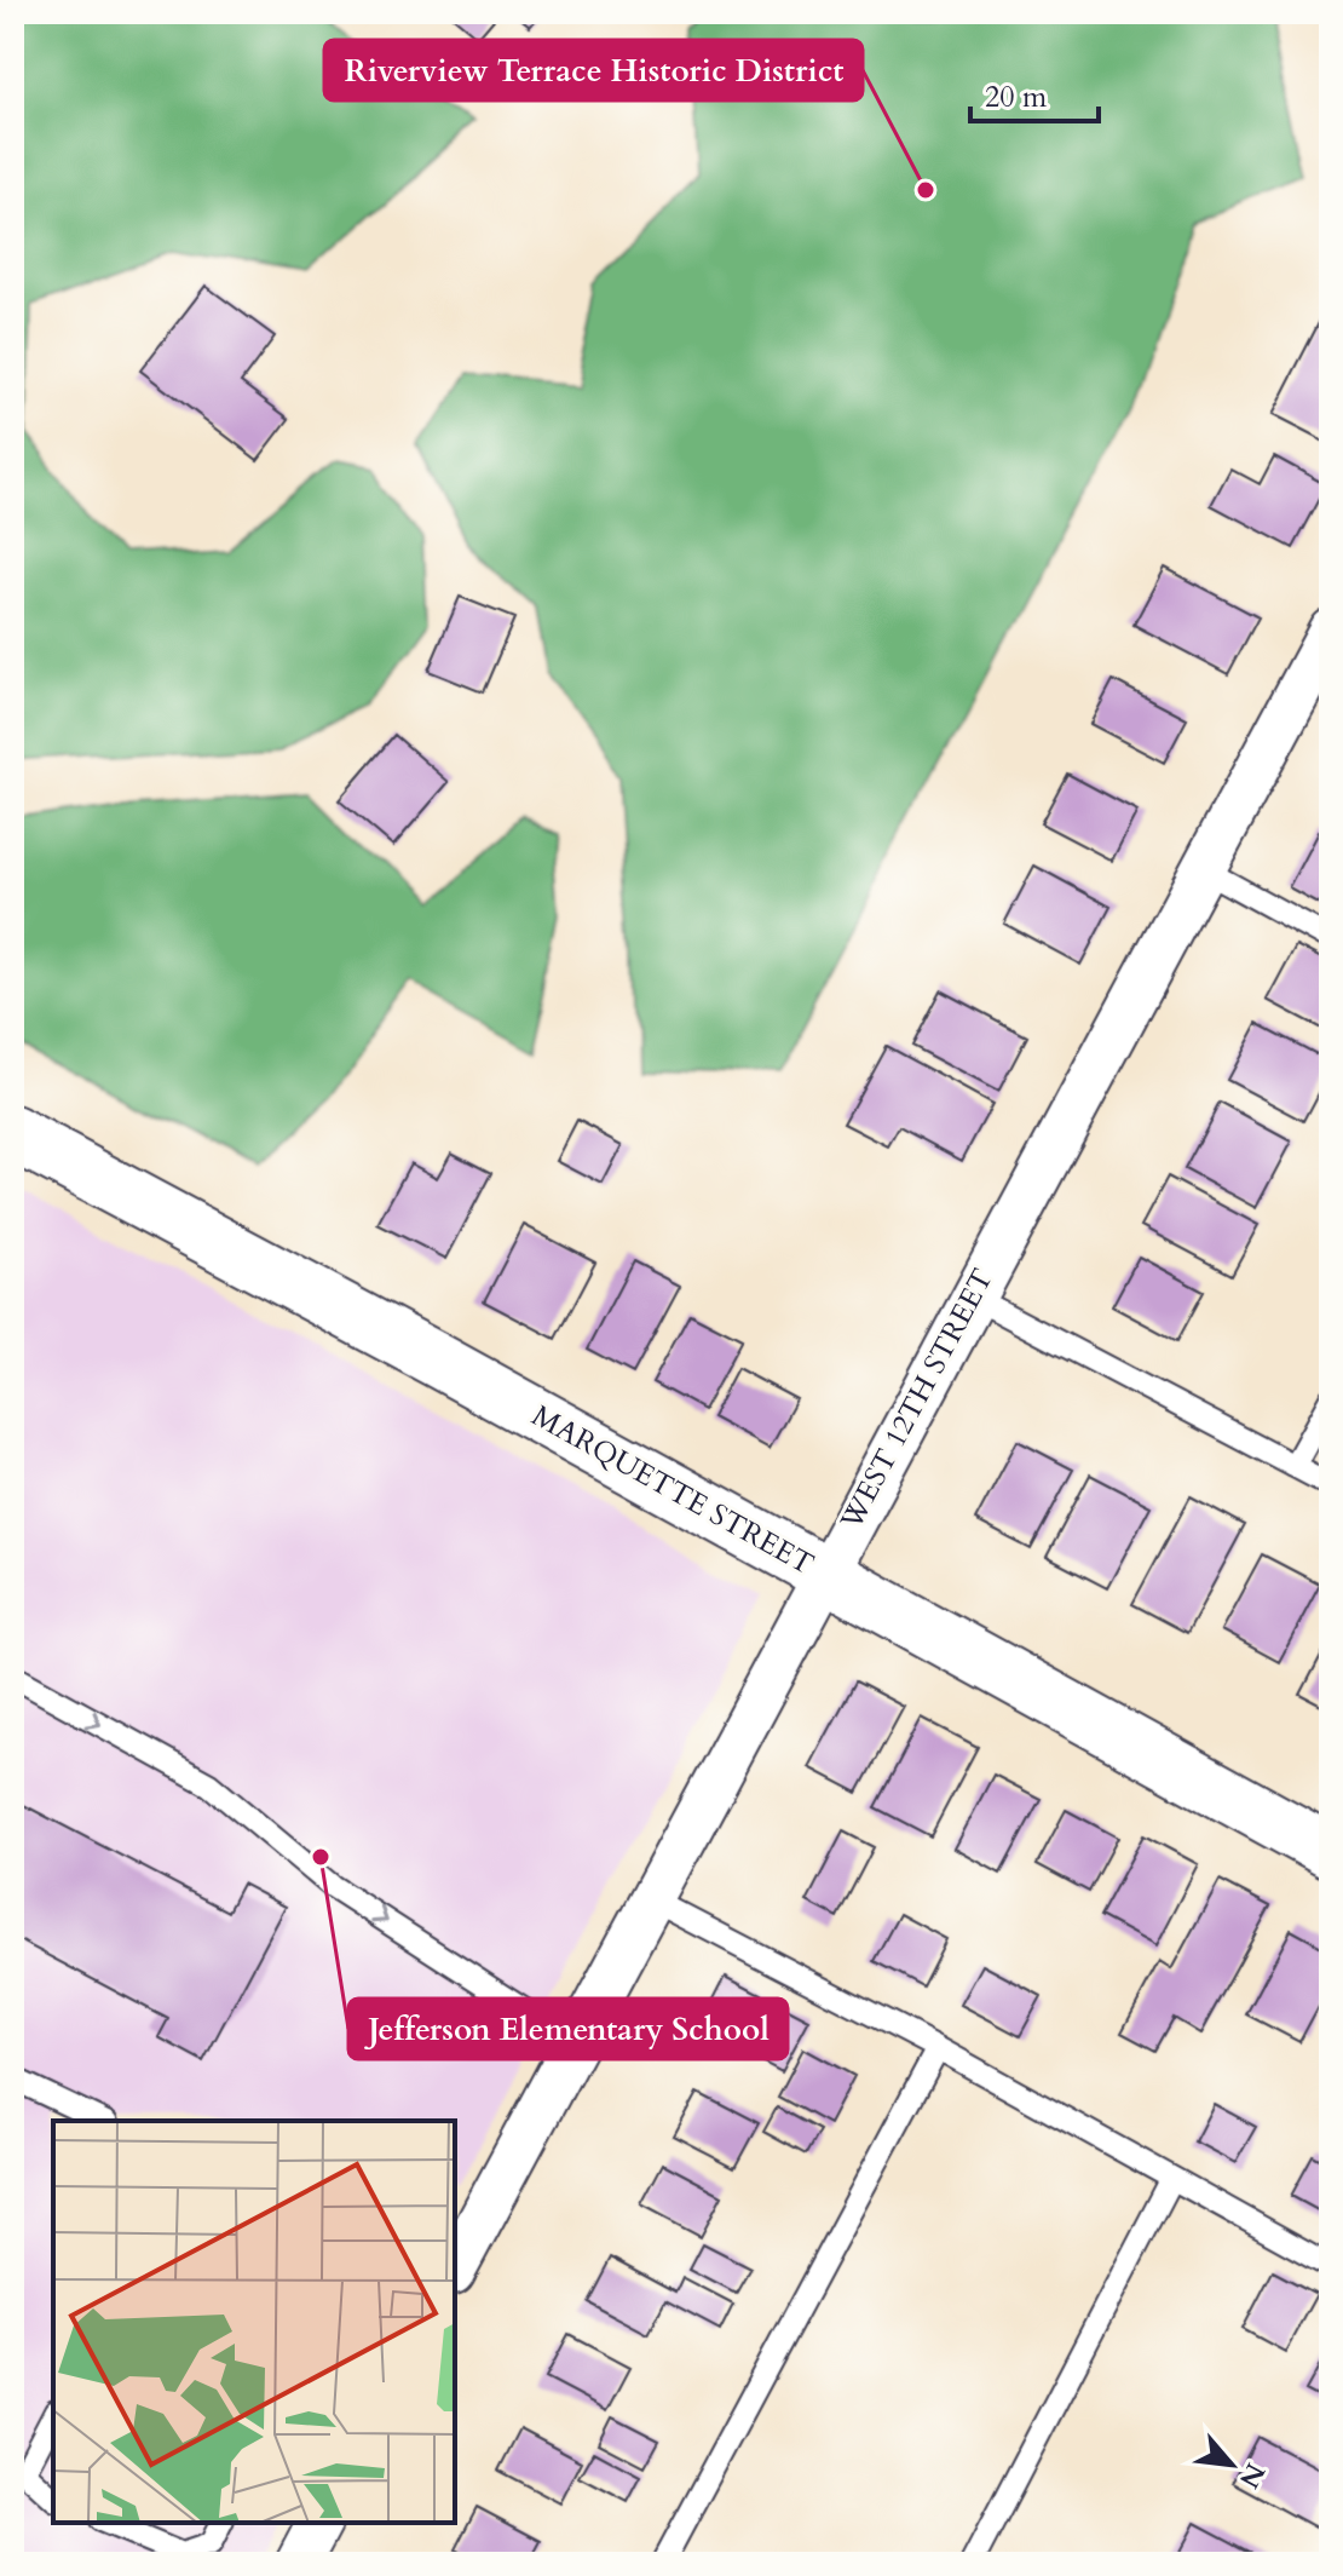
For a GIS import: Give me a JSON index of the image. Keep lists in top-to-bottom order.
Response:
{
  "streets": {
    "street": ["WEST 12TH STREET", "MARQUETTE STREET"]
  },
  "crossings": [
    ["WEST 12TH STREET", "MARQUETTE STREET"]
  ],
  "places": ["Riverview Terrace Historic District", "Jefferson Elementary School"],
  "scale_bar": "20 m",
  "north": "bottom right"
}
